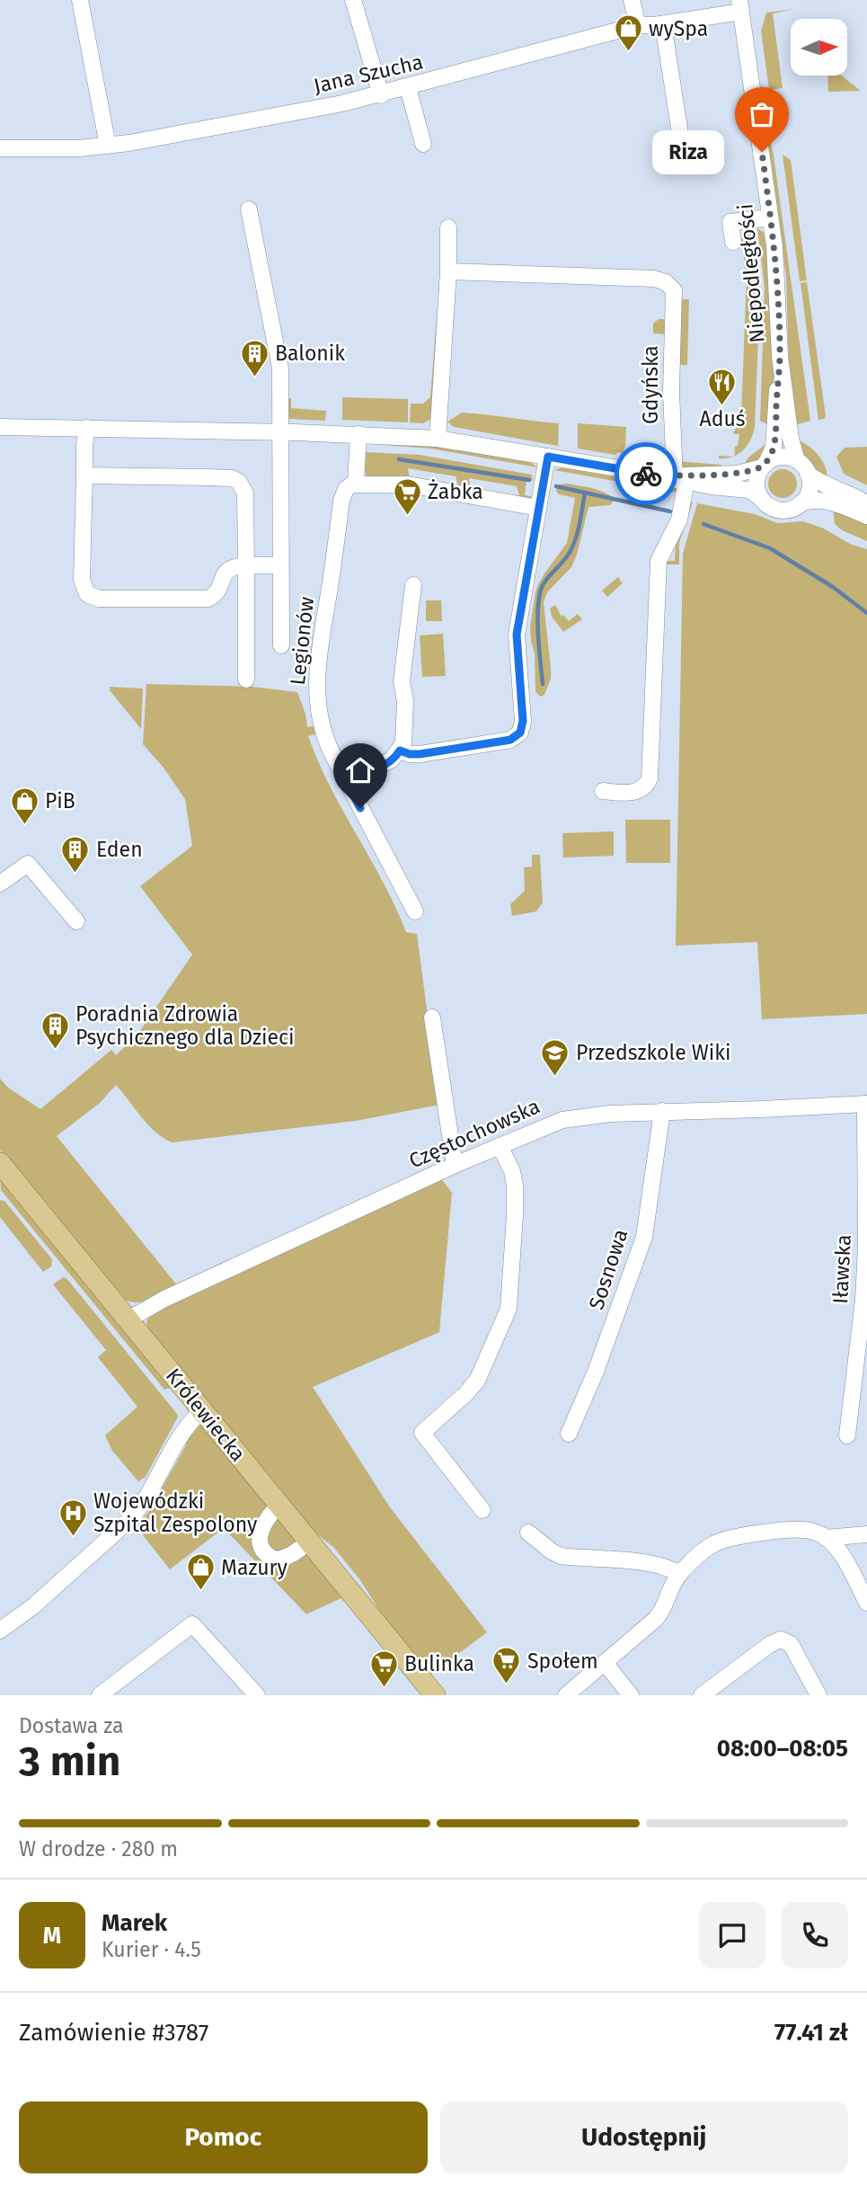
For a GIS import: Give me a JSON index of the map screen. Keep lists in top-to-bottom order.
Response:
{
  "streets": {
    "main road": ["Królewiecka"],
    "street": [
      "Jana Szucha",
      "Niepodległości",
      "Gdyńska",
      "Legionów",
      "Częstochowska",
      "Sosnowa",
      "Iławska"
    ]
  },
  "crossings": [
    ["Jana Szucha", "Niepodległości"],
    ["Częstochowska", "Sosnowa"],
    ["Częstochowska", "Iławska"],
    ["Częstochowska", "Królewiecka"]
  ],
  "places": {
    "shop": ["wySpa", "PiB", "Mazury"],
    "other": ["Riza"],
    "building": ["Balonik", "Eden", "Poradnia Zdrowia Psychicznego dla Dzieci"],
    "restaurant": ["Aduś"],
    "supermarket": ["Żabka", "Społem", "Bulinka"],
    "school or university": ["Przedszkole Wiki"],
    "hospital": ["Wojewódzki Szpital Zespolony"]
  },
  "north": "right",
  "page": {
    "bubble": "Riza",
    "heading": ["3 min", "Dostawa za", "08:00–08:05"],
    "panel": [
      "Marek",
      "Kurier · 4.5",
      "Zamówienie #3787",
      "77.41 zł"
    ],
    "bar": "W drodze · 280 m",
    "round": "M",
    "buttons": ["Pomoc", "Udostępnij"]
  }
}
